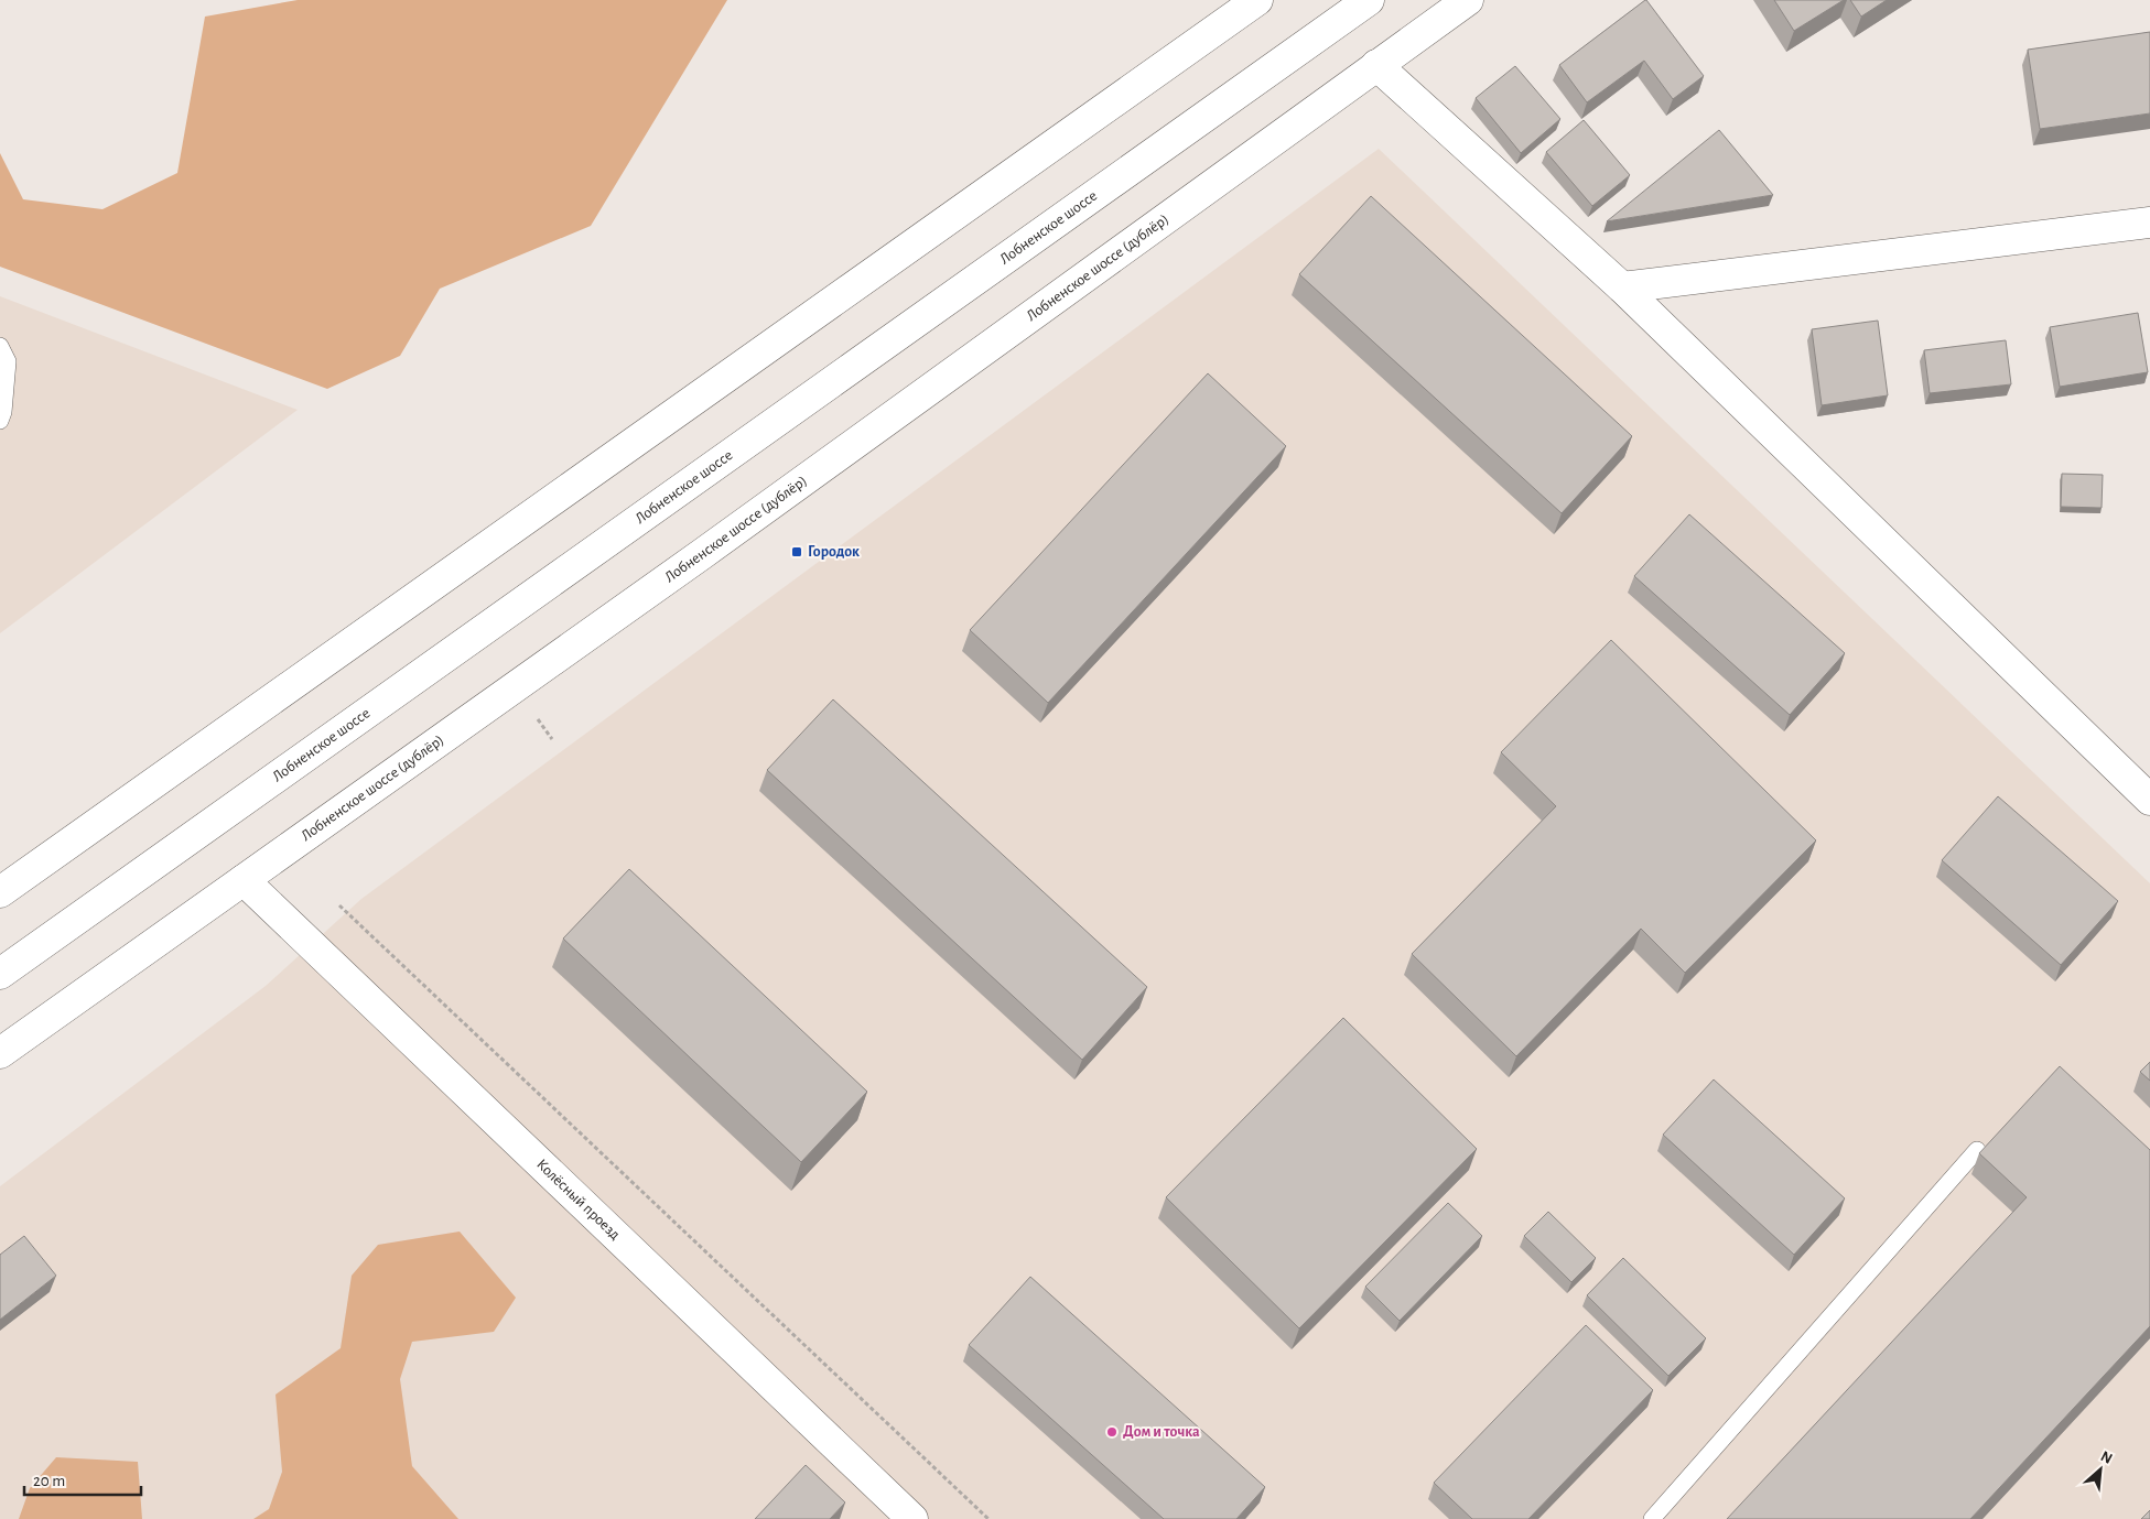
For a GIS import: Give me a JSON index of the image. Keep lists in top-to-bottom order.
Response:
{
  "streets": {
    "street": ["Лобненское шоссе", "Лобненское шоссе (дублёр)", "Колёсный проезд"]
  },
  "crossings": [
    ["Лобненское шоссе (дублёр)", "Колёсный проезд"]
  ],
  "places": {
    "transit": ["Городок"],
    "other": ["Дом и точка"]
  },
  "scale_bar": "20 m",
  "north": "top right"
}
